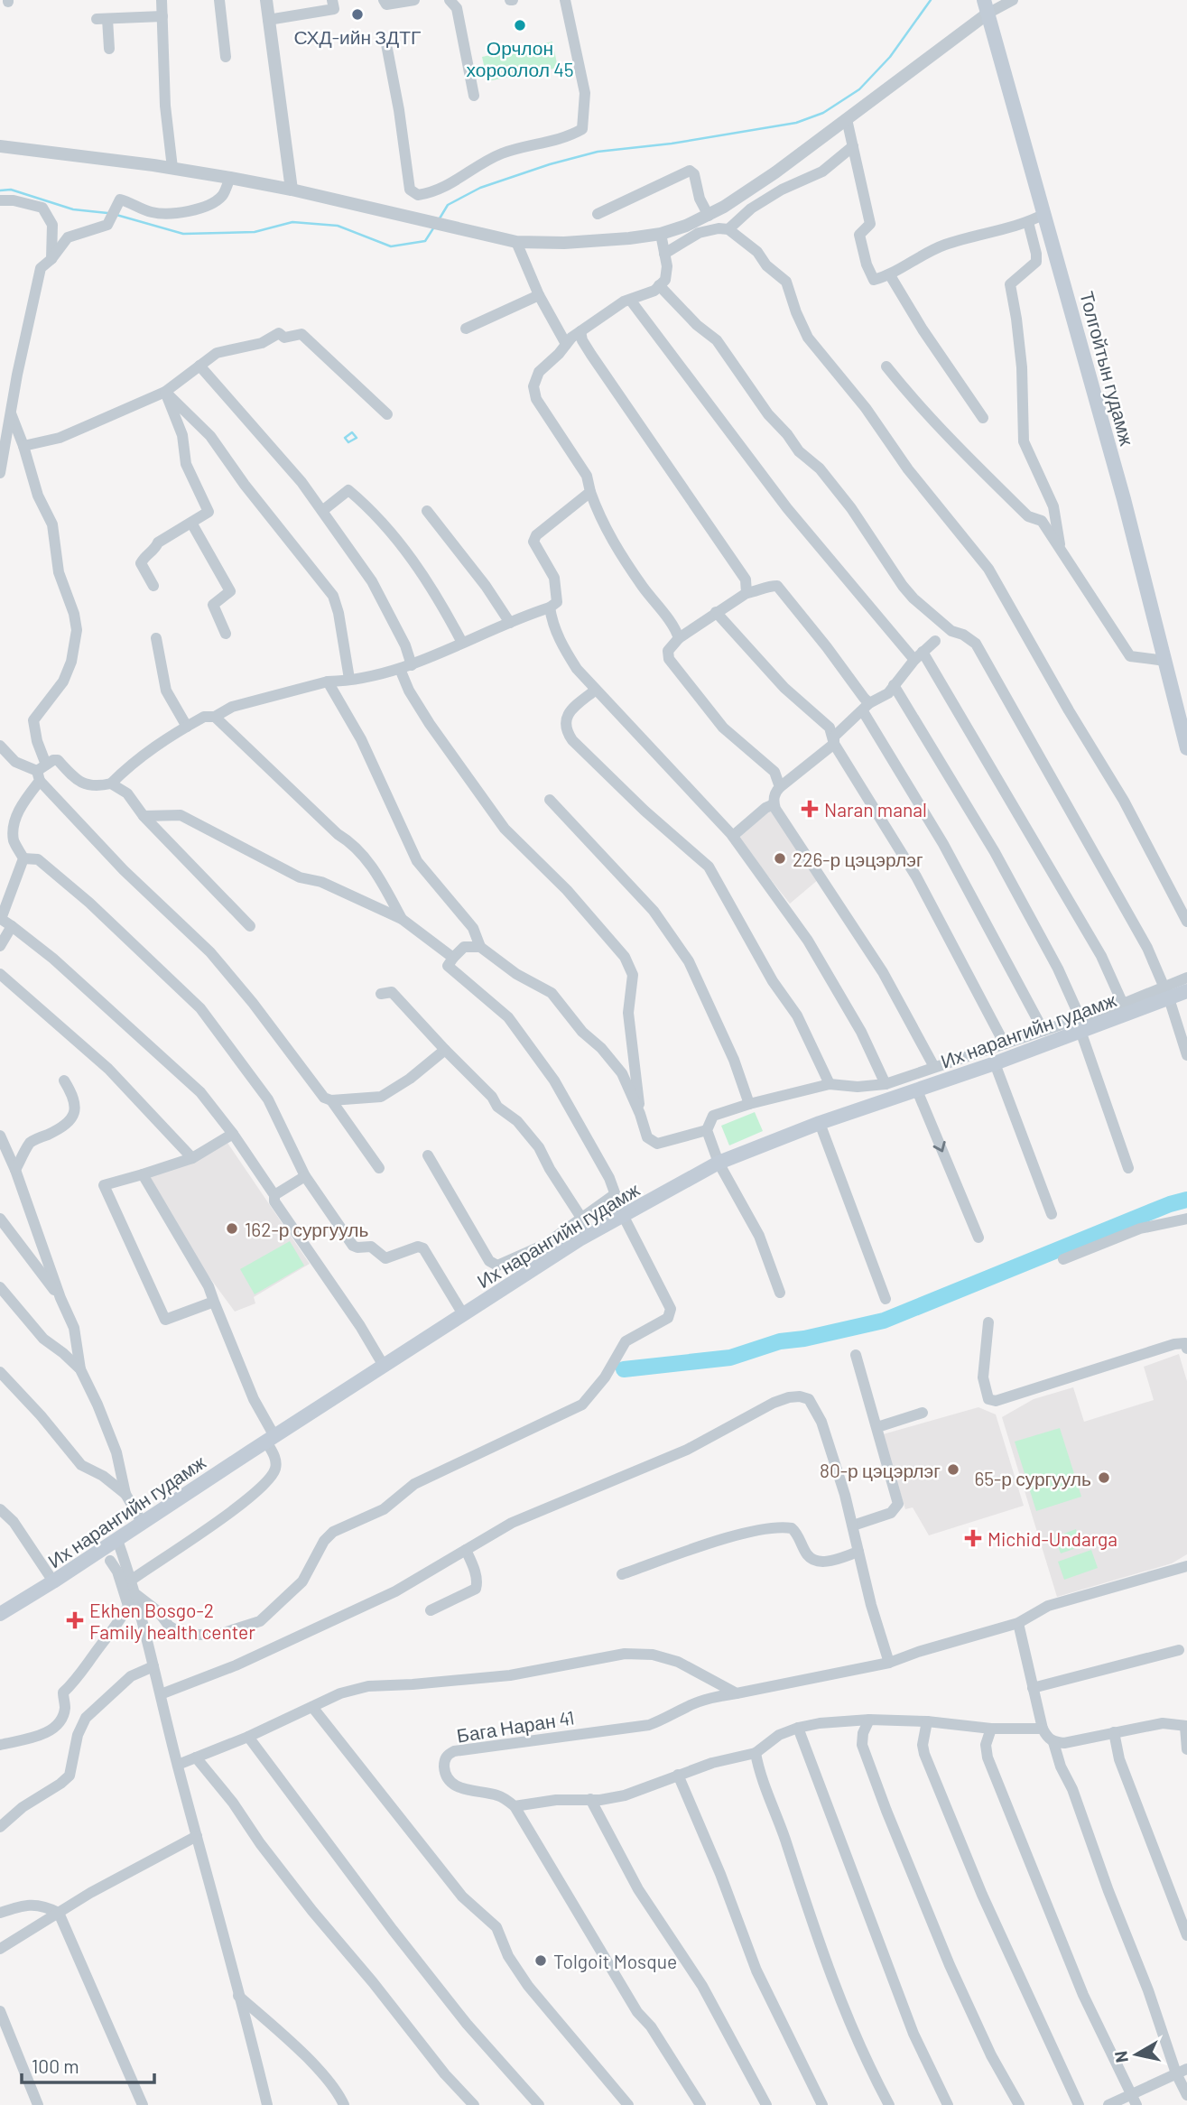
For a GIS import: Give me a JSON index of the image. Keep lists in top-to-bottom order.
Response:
{
  "streets": {
    "main road": ["Толгойтын гудамж", "Их нарангийн гудамж"],
    "street": ["Бага Наран 41"]
  },
  "places": {
    "other": [
      "СХД-ийн ЗДТГ",
      "Орчлон хороолол 45",
      "226-р цэцэрлэг",
      "162-р сургууль",
      "80-р цэцэрлэг",
      "65-р сургууль",
      "Tolgoit Mosque"
    ],
    "health": ["Naran manal", "Michid-Undarga", "Ekhen Bosgo-2 Family health center"]
  },
  "scale_bar": "100 m",
  "north": "left"
}
